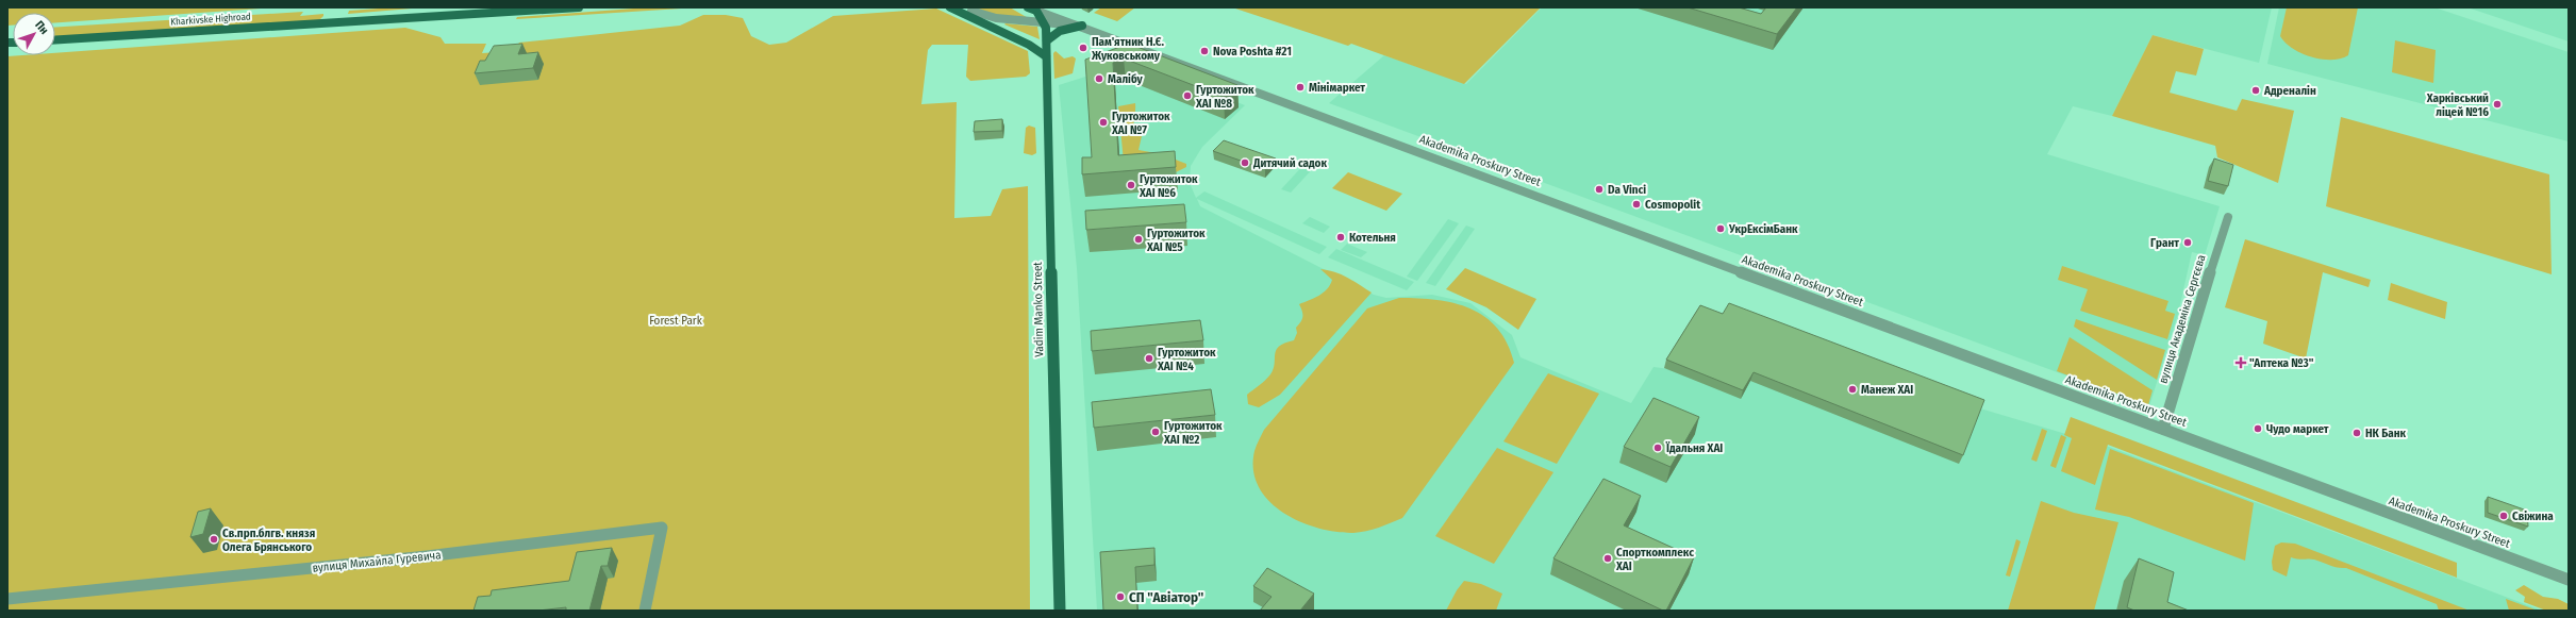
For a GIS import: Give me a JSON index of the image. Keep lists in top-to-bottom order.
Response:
{
  "streets": {
    "main road": ["Kharkivske Highroad", "Vadim Manko Street"],
    "street": ["Akademika Proskury Street", "вулиця Академіка Сергєєва", "вулиця Михайла Гуревича"]
  },
  "crossings": [
    ["Akademika Proskury Street", "Vadim Manko Street"],
    ["Akademika Proskury Street", "вулиця Академіка Сергєєва"]
  ],
  "parks": ["Forest Park"],
  "places": {
    "other": [
      "Пам'ятник Н.Є. Жуковському",
      "Nova Poshta #21",
      "Малібу",
      "Мінімаркет",
      "Адреналін",
      "Гуртожиток ХАІ №8",
      "Харківський ліцей №16",
      "Гуртожиток ХАІ №7",
      "Дитячий садок",
      "Гуртожиток ХАІ №6",
      "Da Vinci",
      "Cosmopolit",
      "УкрЕксімБанк",
      "Котельня",
      "Гуртожиток ХАІ №5",
      "Грант",
      "Гуртожиток ХАІ №4",
      "Манеж ХАІ",
      "Чудо маркет",
      "Гуртожиток ХАІ №2",
      "НК Банк",
      "Їдальня ХАІ",
      "Свіжина",
      "Cв.прп.блгв. князя Олега Брянського",
      "Спорткомплекс ХАІ",
      "СП \"Авіатор\""
    ],
    "health": ["\"Аптека №3\""]
  },
  "north": "top right"
}
